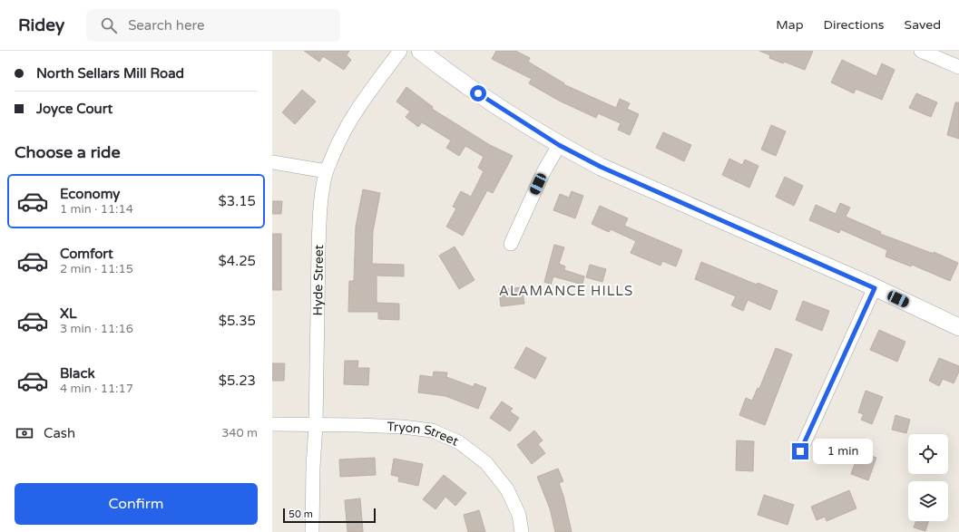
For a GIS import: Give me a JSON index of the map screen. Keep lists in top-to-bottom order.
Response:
{
  "streets": {
    "street": ["Hyde Street", "Tryon Street"]
  },
  "crossings": [
    ["Hyde Street", "Tryon Street"]
  ],
  "districts": ["ALAMANCE HILLS"],
  "scale_bar": "50 m",
  "page": {
    "header": "Ridey",
    "search": "Search here",
    "nav": ["Map", "Directions", "Saved"],
    "banner": ["North Sellars Mill Road", "Joyce Court"],
    "heading": "Choose a ride",
    "list": [
      {
        "name": "Economy",
        "note": "1 min · 11:14",
        "value": "$3.15"
      },
      {
        "name": "Comfort",
        "note": "2 min · 11:15",
        "value": "$4.25"
      },
      {
        "name": "XL",
        "note": "3 min · 11:16",
        "value": "$5.35"
      },
      {
        "name": "Black",
        "note": "4 min · 11:17",
        "value": "$5.23"
      }
    ],
    "pay": ["Cash", "340 m"],
    "bubble": "1 min",
    "buttons": "Confirm",
    "scale": "50 m"
  }
}
